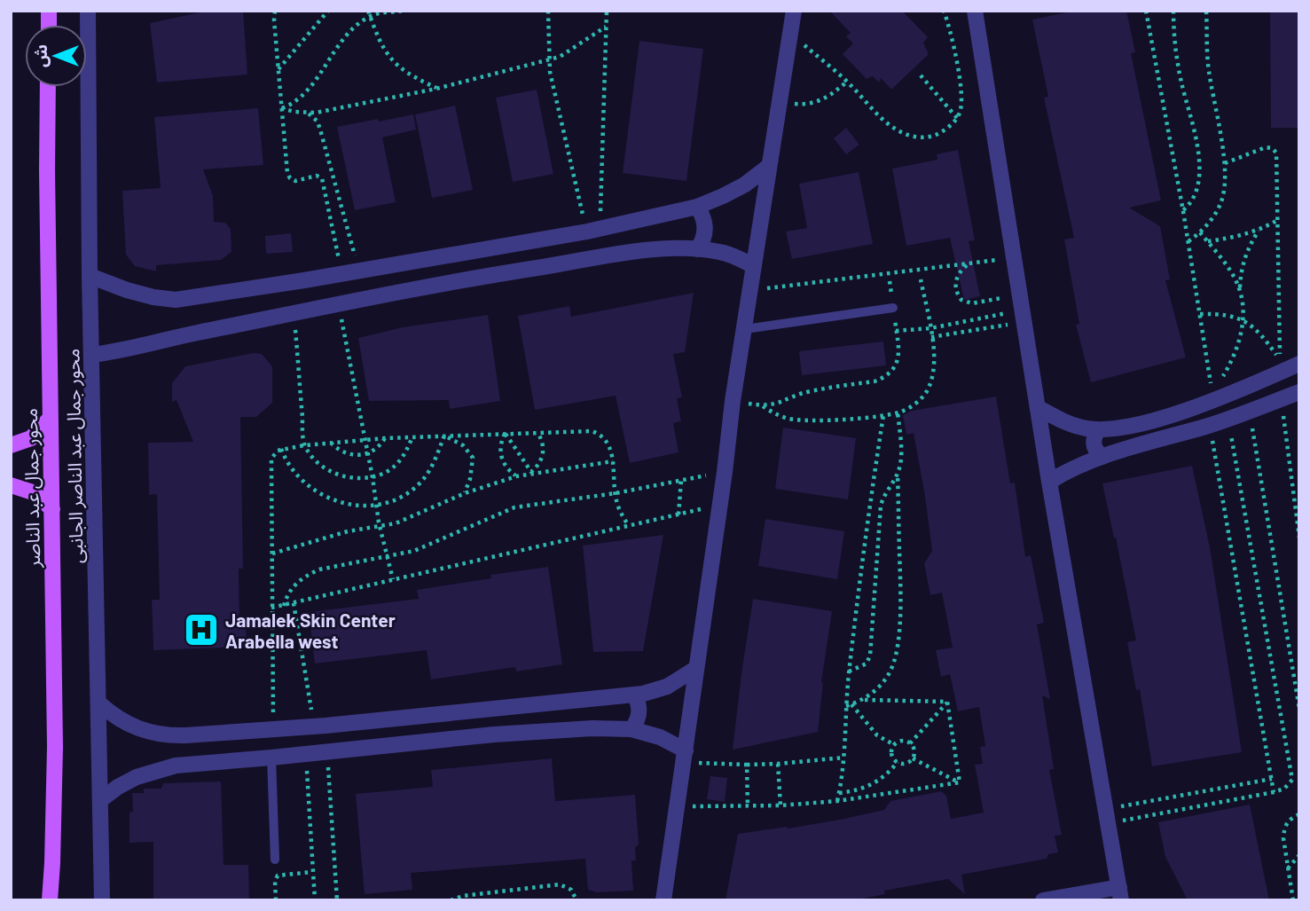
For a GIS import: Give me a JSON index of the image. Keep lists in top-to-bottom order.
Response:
{
  "streets": {
    "main road": ["محور جمال عبد الناصر"],
    "street": ["محور جمال عبد الناصر الجانبى"]
  },
  "places": {
    "hospital": ["Jamalek Skin Center Arabella west"]
  },
  "north": "left"
}
